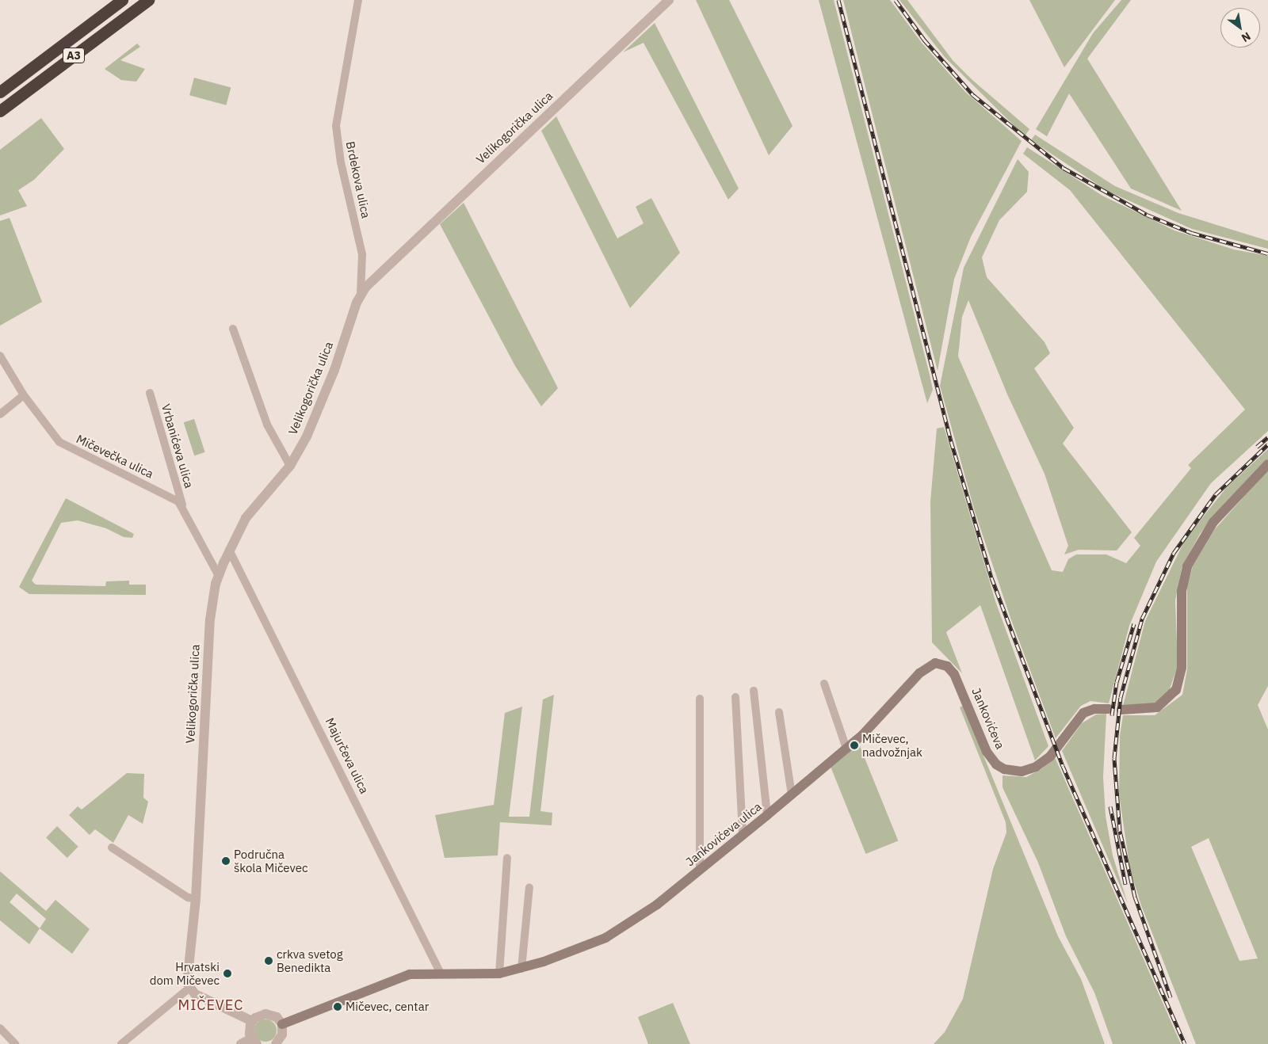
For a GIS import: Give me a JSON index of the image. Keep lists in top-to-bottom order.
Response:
{
  "streets": {
    "highway": ["A3"],
    "main road": ["Jankovićeva", "Jankovićeva ulica"],
    "street": [
      "Velikogorička ulica",
      "Brdekova ulica",
      "Vrbanićeva ulica",
      "Mičevečka ulica",
      "Majurčeva ulica"
    ]
  },
  "crossings": [
    ["Velikogorička ulica", "Brdekova ulica"],
    ["Velikogorička ulica", "Majurčeva ulica"],
    ["Vrbanićeva ulica", "Mičevečka ulica"],
    ["Jankovićeva", "Jankovićeva ulica"],
    ["Majurčeva ulica", "Jankovićeva ulica"]
  ],
  "districts": ["MIČEVEC"],
  "places": [
    "Mičevec, nadvožnjak",
    "Područna škola Mičevec",
    "crkva svetog Benedikta",
    "Hrvatski dom Mičevec",
    "Mičevec, centar"
  ],
  "north": "bottom right"
}
